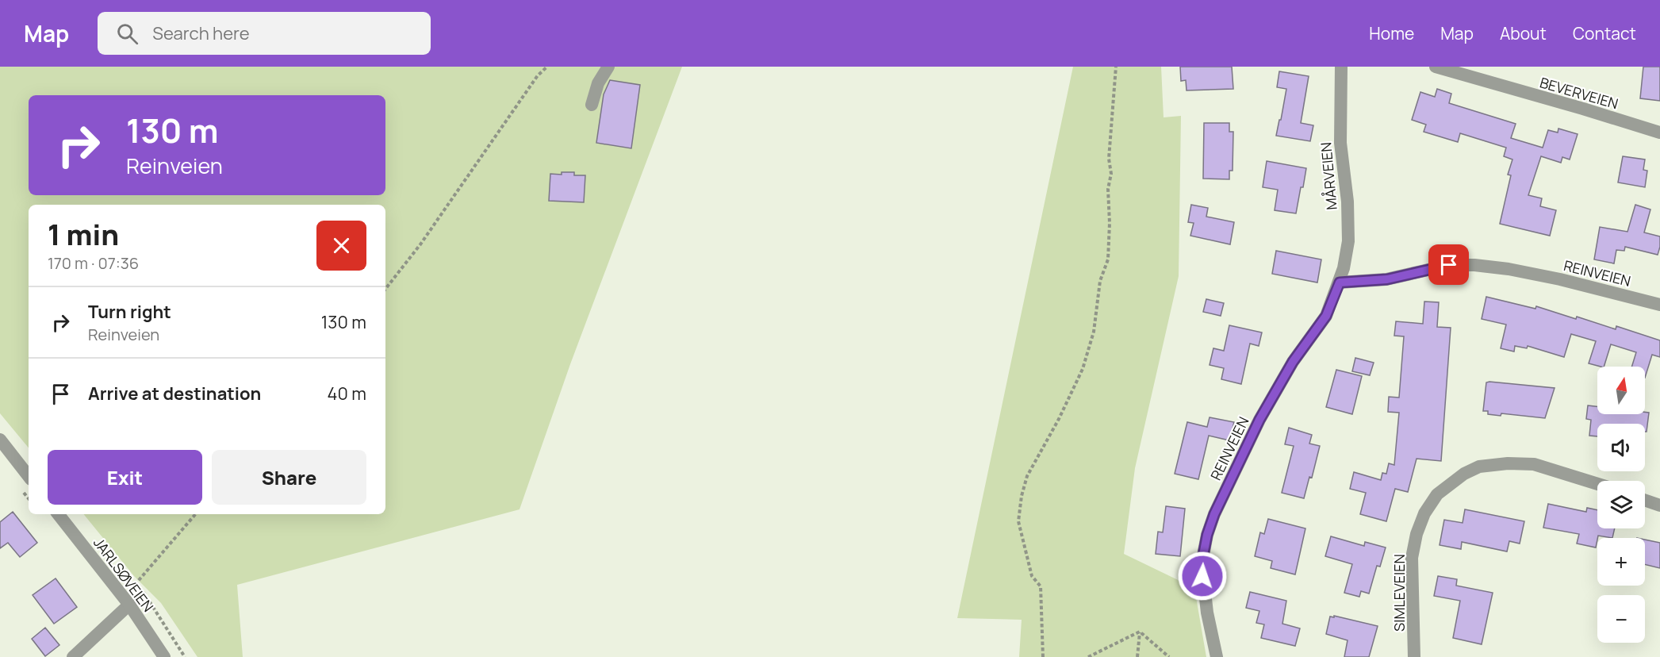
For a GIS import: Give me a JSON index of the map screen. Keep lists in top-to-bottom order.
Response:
{
  "streets": {
    "street": [
      "BEVERVEIEN",
      "MÅRVEIEN",
      "REINVEIEN",
      "JARLSØVEIEN",
      "SIMLEVEIEN"
    ]
  },
  "crossings": [
    ["MÅRVEIEN", "REINVEIEN"]
  ],
  "north": "top",
  "page": {
    "header": "Map",
    "search": "Search here",
    "nav": [
      "Home",
      "Map",
      "About",
      "Contact"
    ],
    "turn": ["130 m", "Reinveien"],
    "heading": ["1 min", "170 m · 07:36"],
    "list": [
      {
        "name": "Turn right",
        "note": "Reinveien",
        "value": "130 m"
      },
      {
        "name": "Arrive at destination",
        "value": "40 m"
      }
    ],
    "map_buttons": ["+", "−"],
    "buttons": ["Exit", "Share"]
  }
}
